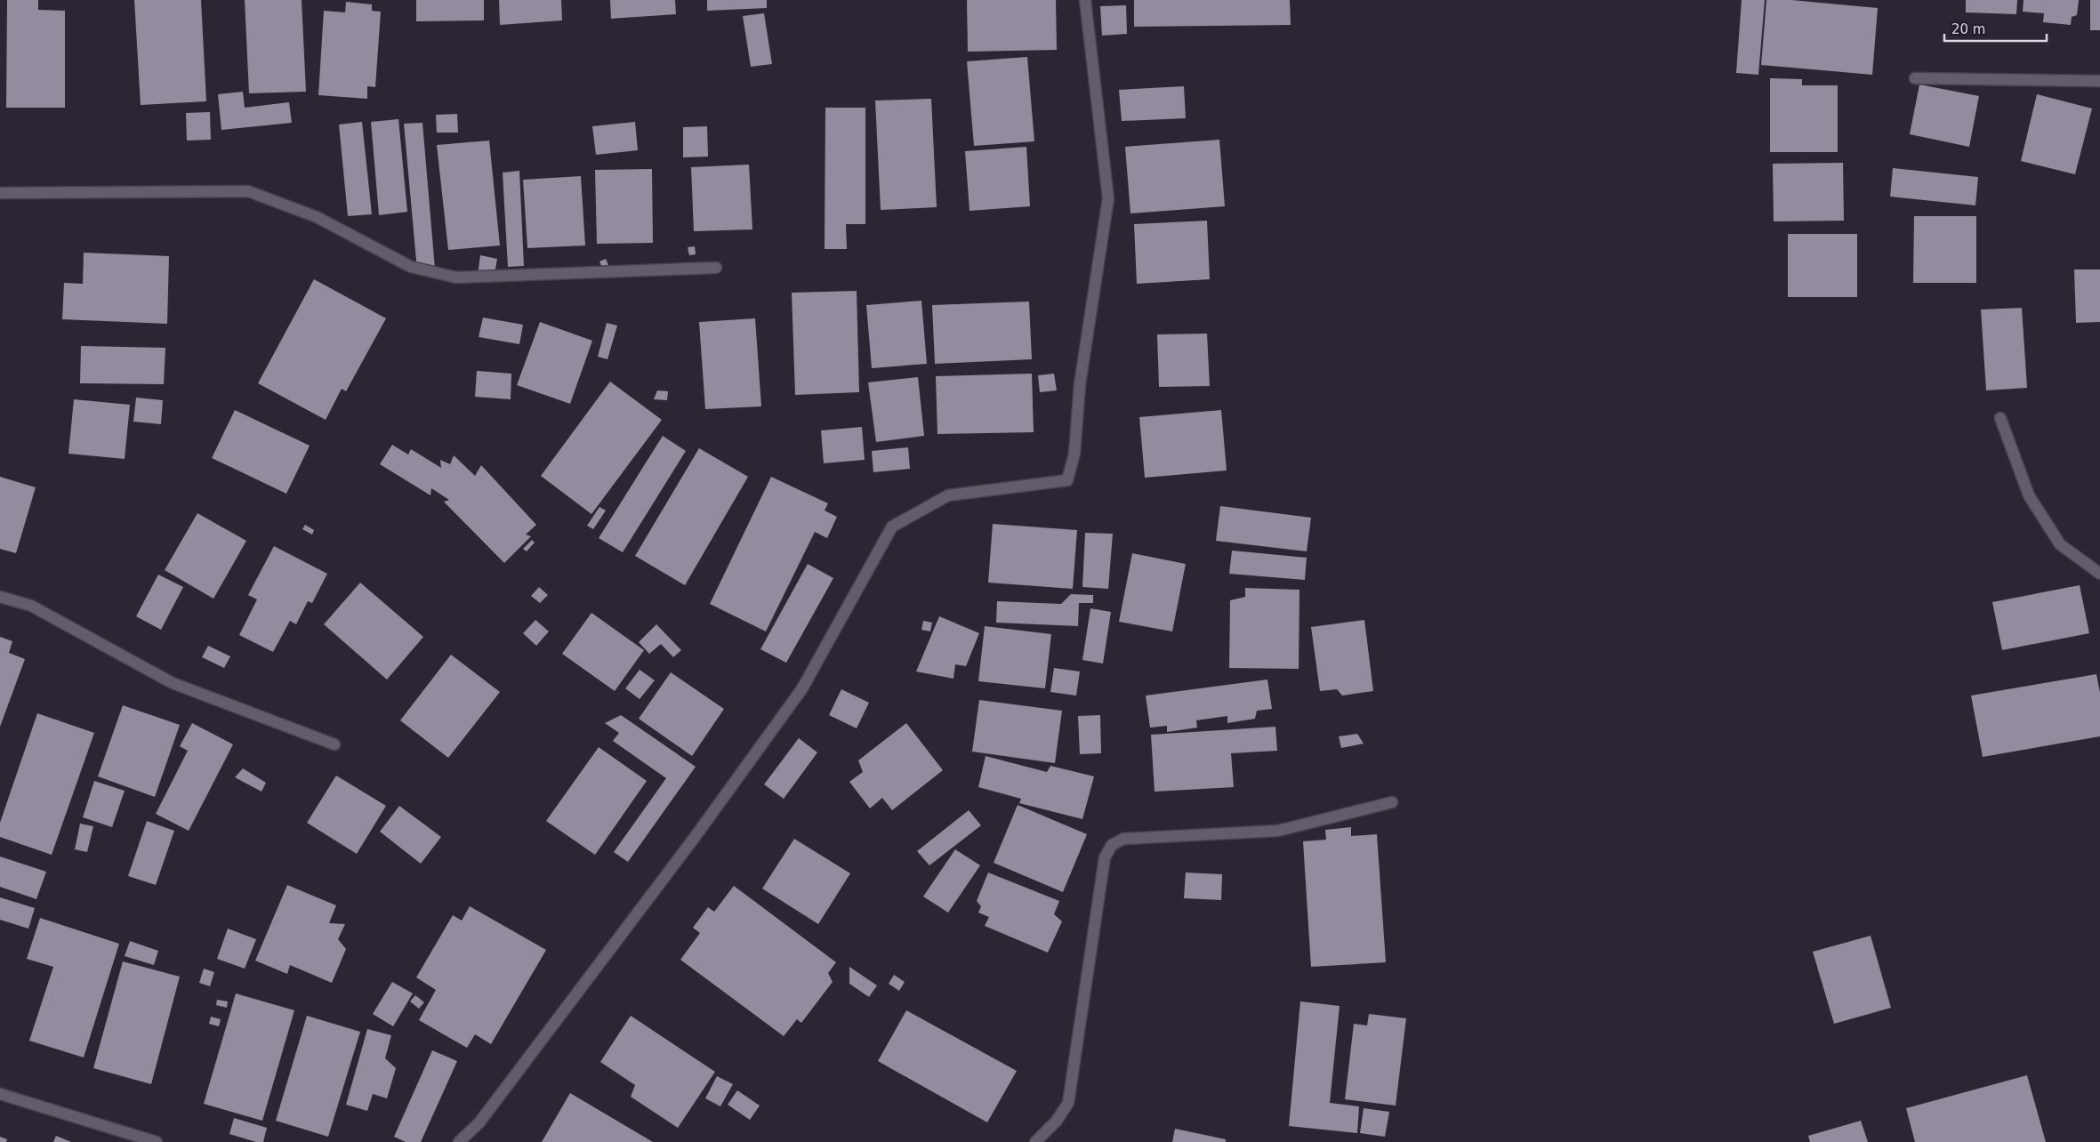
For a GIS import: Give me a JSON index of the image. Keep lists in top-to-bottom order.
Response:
{
  "scale_bar": "20 m"
}
